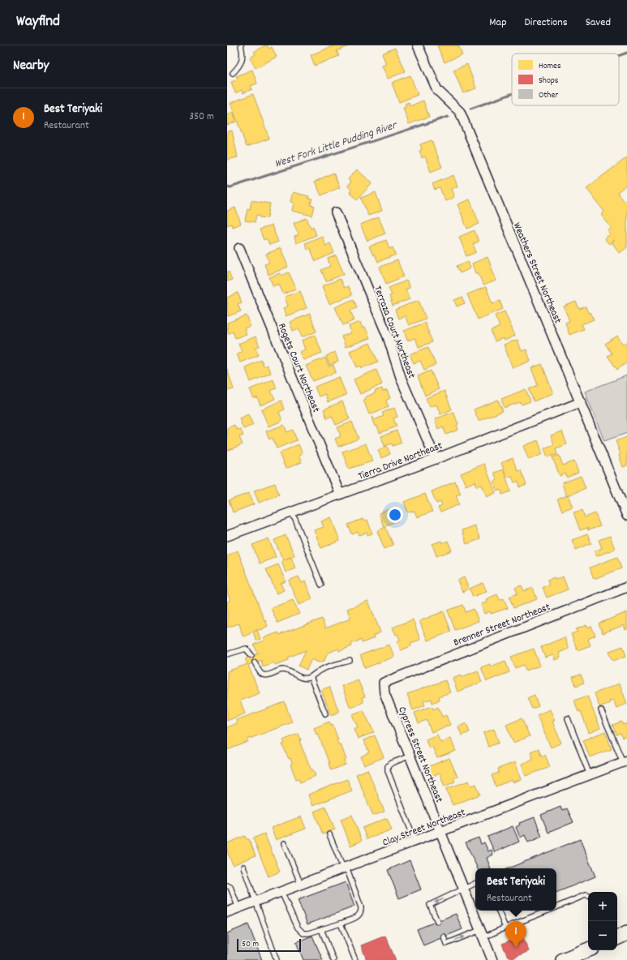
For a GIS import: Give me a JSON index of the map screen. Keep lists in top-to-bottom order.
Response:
{
  "streets": {
    "street": [
      "Weathers Street Northeast",
      "Terraza Court Northeast",
      "Rogets Court Northeast",
      "Tierra Drive Northeast",
      "Brenner Street Northeast",
      "Cypress Street Northeast",
      "Clay Street Northeast"
    ]
  },
  "crossings": [
    ["Weathers Street Northeast", "Tierra Drive Northeast"],
    ["Terraza Court Northeast", "Tierra Drive Northeast"],
    ["Rogets Court Northeast", "Tierra Drive Northeast"],
    ["Brenner Street Northeast", "Cypress Street Northeast"],
    ["Cypress Street Northeast", "Clay Street Northeast"]
  ],
  "water": ["West Fork Little Pudding River"],
  "legend": ["Homes", "Shops", "Other"],
  "scale_bar": "50 m",
  "page": {
    "header": "Wayfind",
    "nav": ["Map", "Directions", "Saved"],
    "heading": "Nearby",
    "list": [
      {
        "mark": "1",
        "name": "Best Teriyaki",
        "note": "Restaurant",
        "value": "350 m"
      }
    ],
    "popup": ["Best Teriyaki", "Restaurant"],
    "map_buttons": ["+", "−"],
    "pins": "1",
    "scale": "50 m"
  }
}
